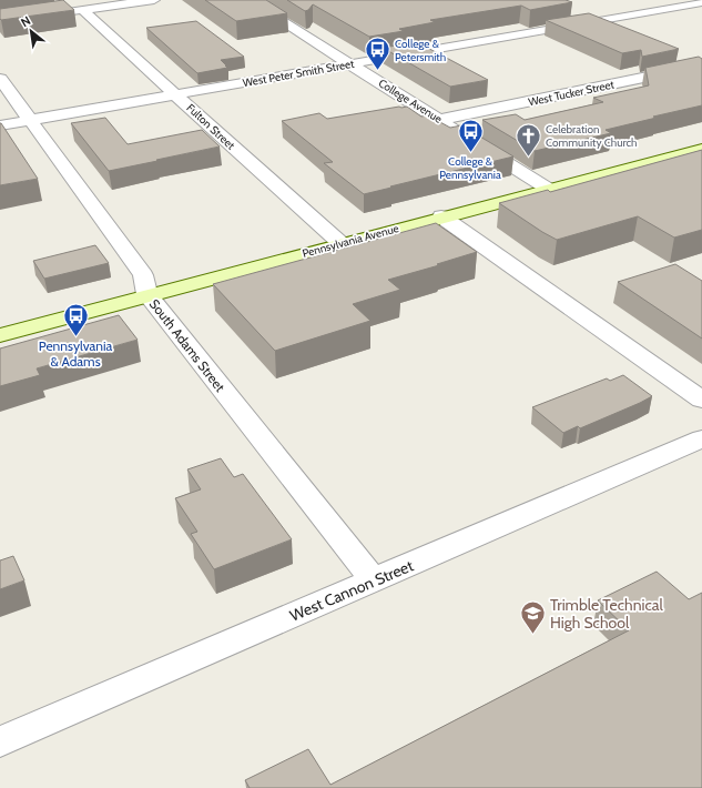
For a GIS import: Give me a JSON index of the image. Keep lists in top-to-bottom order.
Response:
{
  "streets": {
    "street": [
      "West Peter Smith Street",
      "West Tucker Street",
      "College Avenue",
      "Fulton Street",
      "Pennsylvania Avenue",
      "South Adams Street",
      "West Cannon Street"
    ]
  },
  "crossings": [
    ["West Peter Smith Street", "College Avenue"],
    ["West Peter Smith Street", "Fulton Street"],
    ["West Peter Smith Street", "South Adams Street"],
    ["West Tucker Street", "College Avenue"],
    ["College Avenue", "Pennsylvania Avenue"],
    ["Fulton Street", "Pennsylvania Avenue"],
    ["Pennsylvania Avenue", "South Adams Street"],
    ["South Adams Street", "West Cannon Street"]
  ],
  "places": {
    "bus stop": ["College & Petersmith", "College & Pennsylvania", "Pennsylvania & Adams"],
    "church": ["Celebration Community Church"],
    "school or university": ["Trimble Technical High School"]
  },
  "north": "top left"
}
